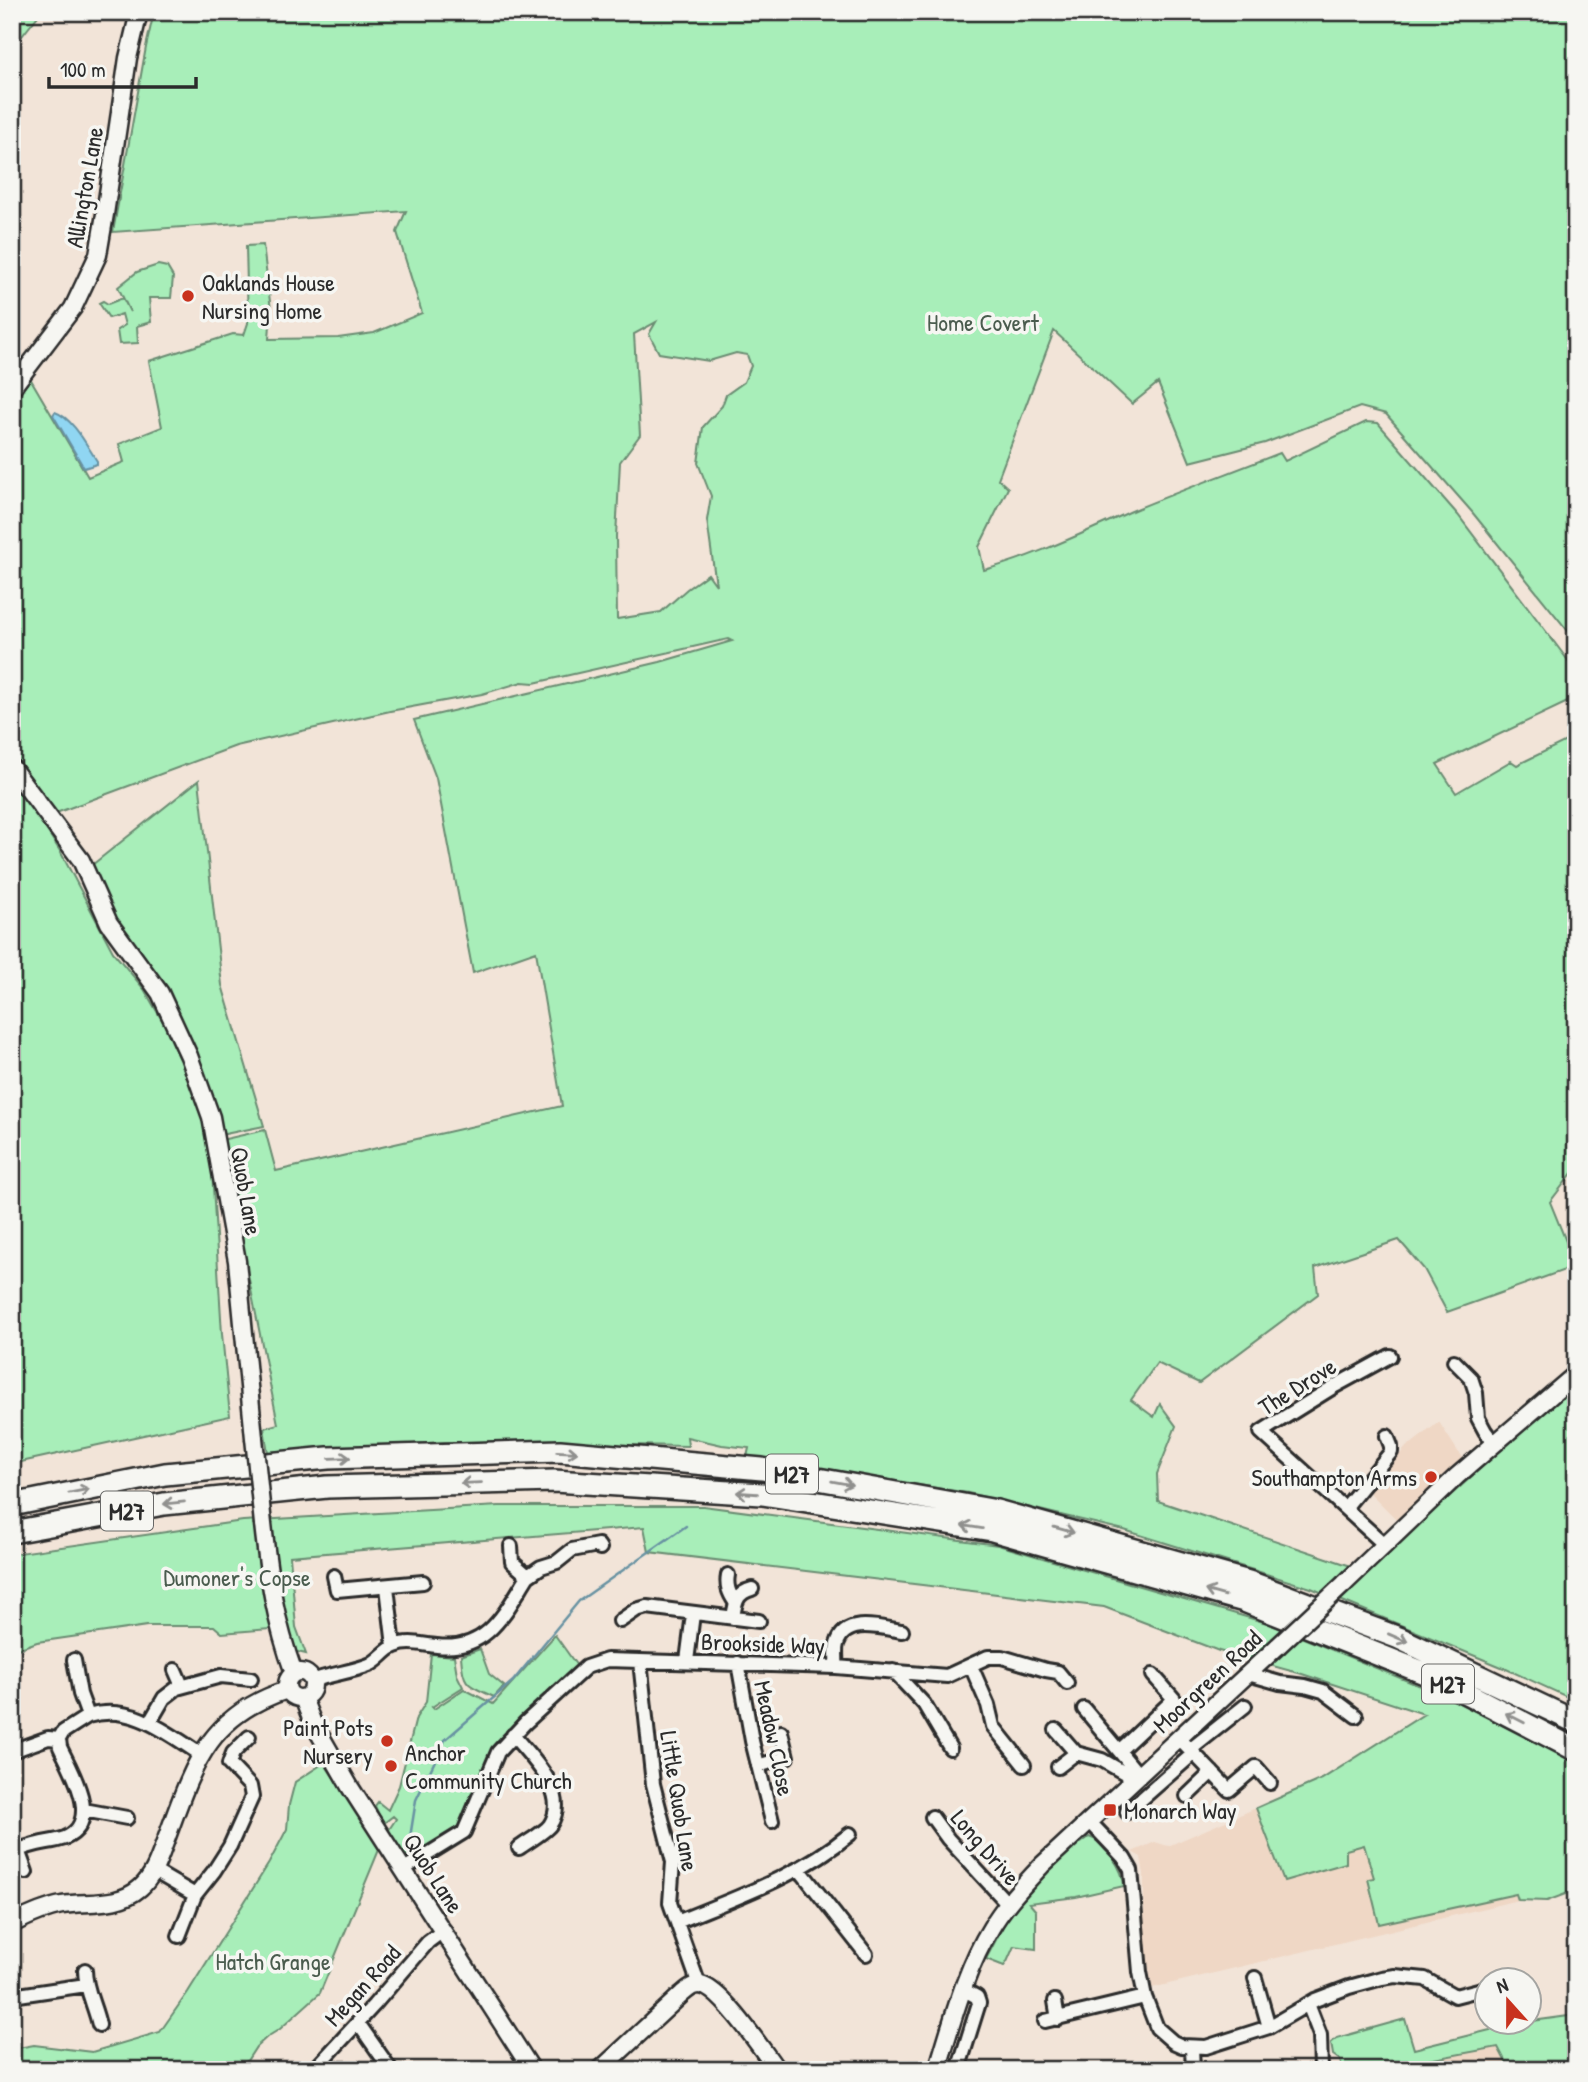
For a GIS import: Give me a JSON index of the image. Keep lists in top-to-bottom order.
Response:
{
  "streets": {
    "highway": ["M27"],
    "street": [
      "Allington Lane",
      "Quob Lane",
      "The Drove",
      "Brookside Way",
      "Moorgreen Road",
      "Meadow Close",
      "Little Quob Lane",
      "Long Drive",
      "Megan Road"
    ]
  },
  "crossings": [
    ["Quob Lane", "Brookside Way"],
    ["Quob Lane", "Megan Road"],
    ["The Drove", "Moorgreen Road"],
    ["Brookside Way", "Meadow Close"],
    ["Brookside Way", "Little Quob Lane"],
    ["Moorgreen Road", "Long Drive"]
  ],
  "parks": ["Home Covert", "Dumoner's Copse", "Hatch Grange"],
  "places": {
    "other": [
      "Oaklands House Nursing Home",
      "Southampton Arms",
      "Paint Pots Nursery",
      "Anchor Community Church"
    ],
    "transit": ["Monarch Way"]
  },
  "scale_bar": "100 m",
  "north": "top"
}
